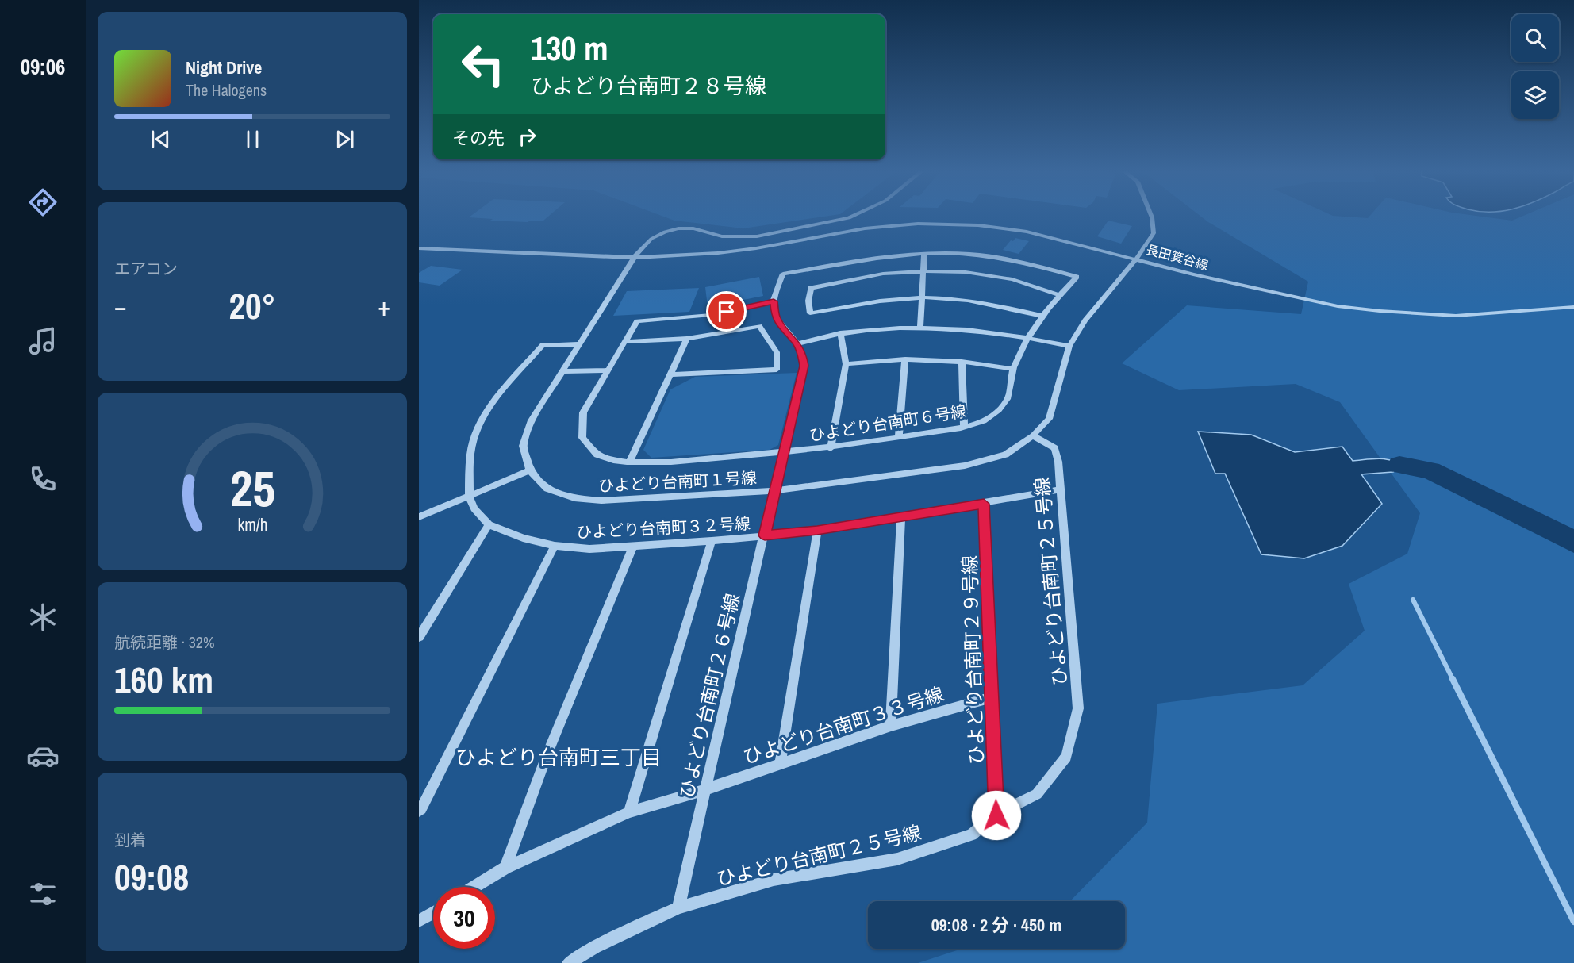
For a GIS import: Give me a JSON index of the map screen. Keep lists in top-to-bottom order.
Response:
{
  "streets": {
    "street": [
      "長田箕谷線",
      "ひよどり台南町６号線",
      "ひよどり台南町１号線",
      "ひよどり台南町３２号線",
      "ひよどり台南町２５号線",
      "ひよどり台南町２９号線",
      "ひよどり台南町２６号線",
      "ひよどり台南町３３号線"
    ]
  },
  "crossings": [
    ["長田箕谷線", "ひよどり台南町１号線"],
    ["ひよどり台南町６号線", "ひよどり台南町２６号線"],
    ["ひよどり台南町１号線", "ひよどり台南町２５号線"],
    ["ひよどり台南町１号線", "ひよどり台南町２６号線"],
    ["ひよどり台南町３２号線", "ひよどり台南町２５号線"],
    ["ひよどり台南町３２号線", "ひよどり台南町２９号線"],
    ["ひよどり台南町３２号線", "ひよどり台南町２６号線"],
    ["ひよどり台南町２５号線", "ひよどり台南町２９号線"],
    ["ひよどり台南町２５号線", "ひよどり台南町２６号線"],
    ["ひよどり台南町２９号線", "ひよどり台南町３３号線"],
    ["ひよどり台南町２６号線", "ひよどり台南町３３号線"]
  ],
  "districts": ["ひよどり台南町三丁目"],
  "page": {
    "tabs": "09:06",
    "turn": ["130 m", "ひよどり台南町２８号線"],
    "song": ["Night Drive", "The Halogens"],
    "then": "その先",
    "tile": [
      "エアコン",
      ["航続距離 · 32%", "160 km"],
      ["到着", "09:08"]
    ],
    "heat": ["−", "20°", "+"],
    "limit": "30",
    "trip": "09:08 · 2 分 · 450 m",
    "gauge": ["25", "km/h"]
  }
}
